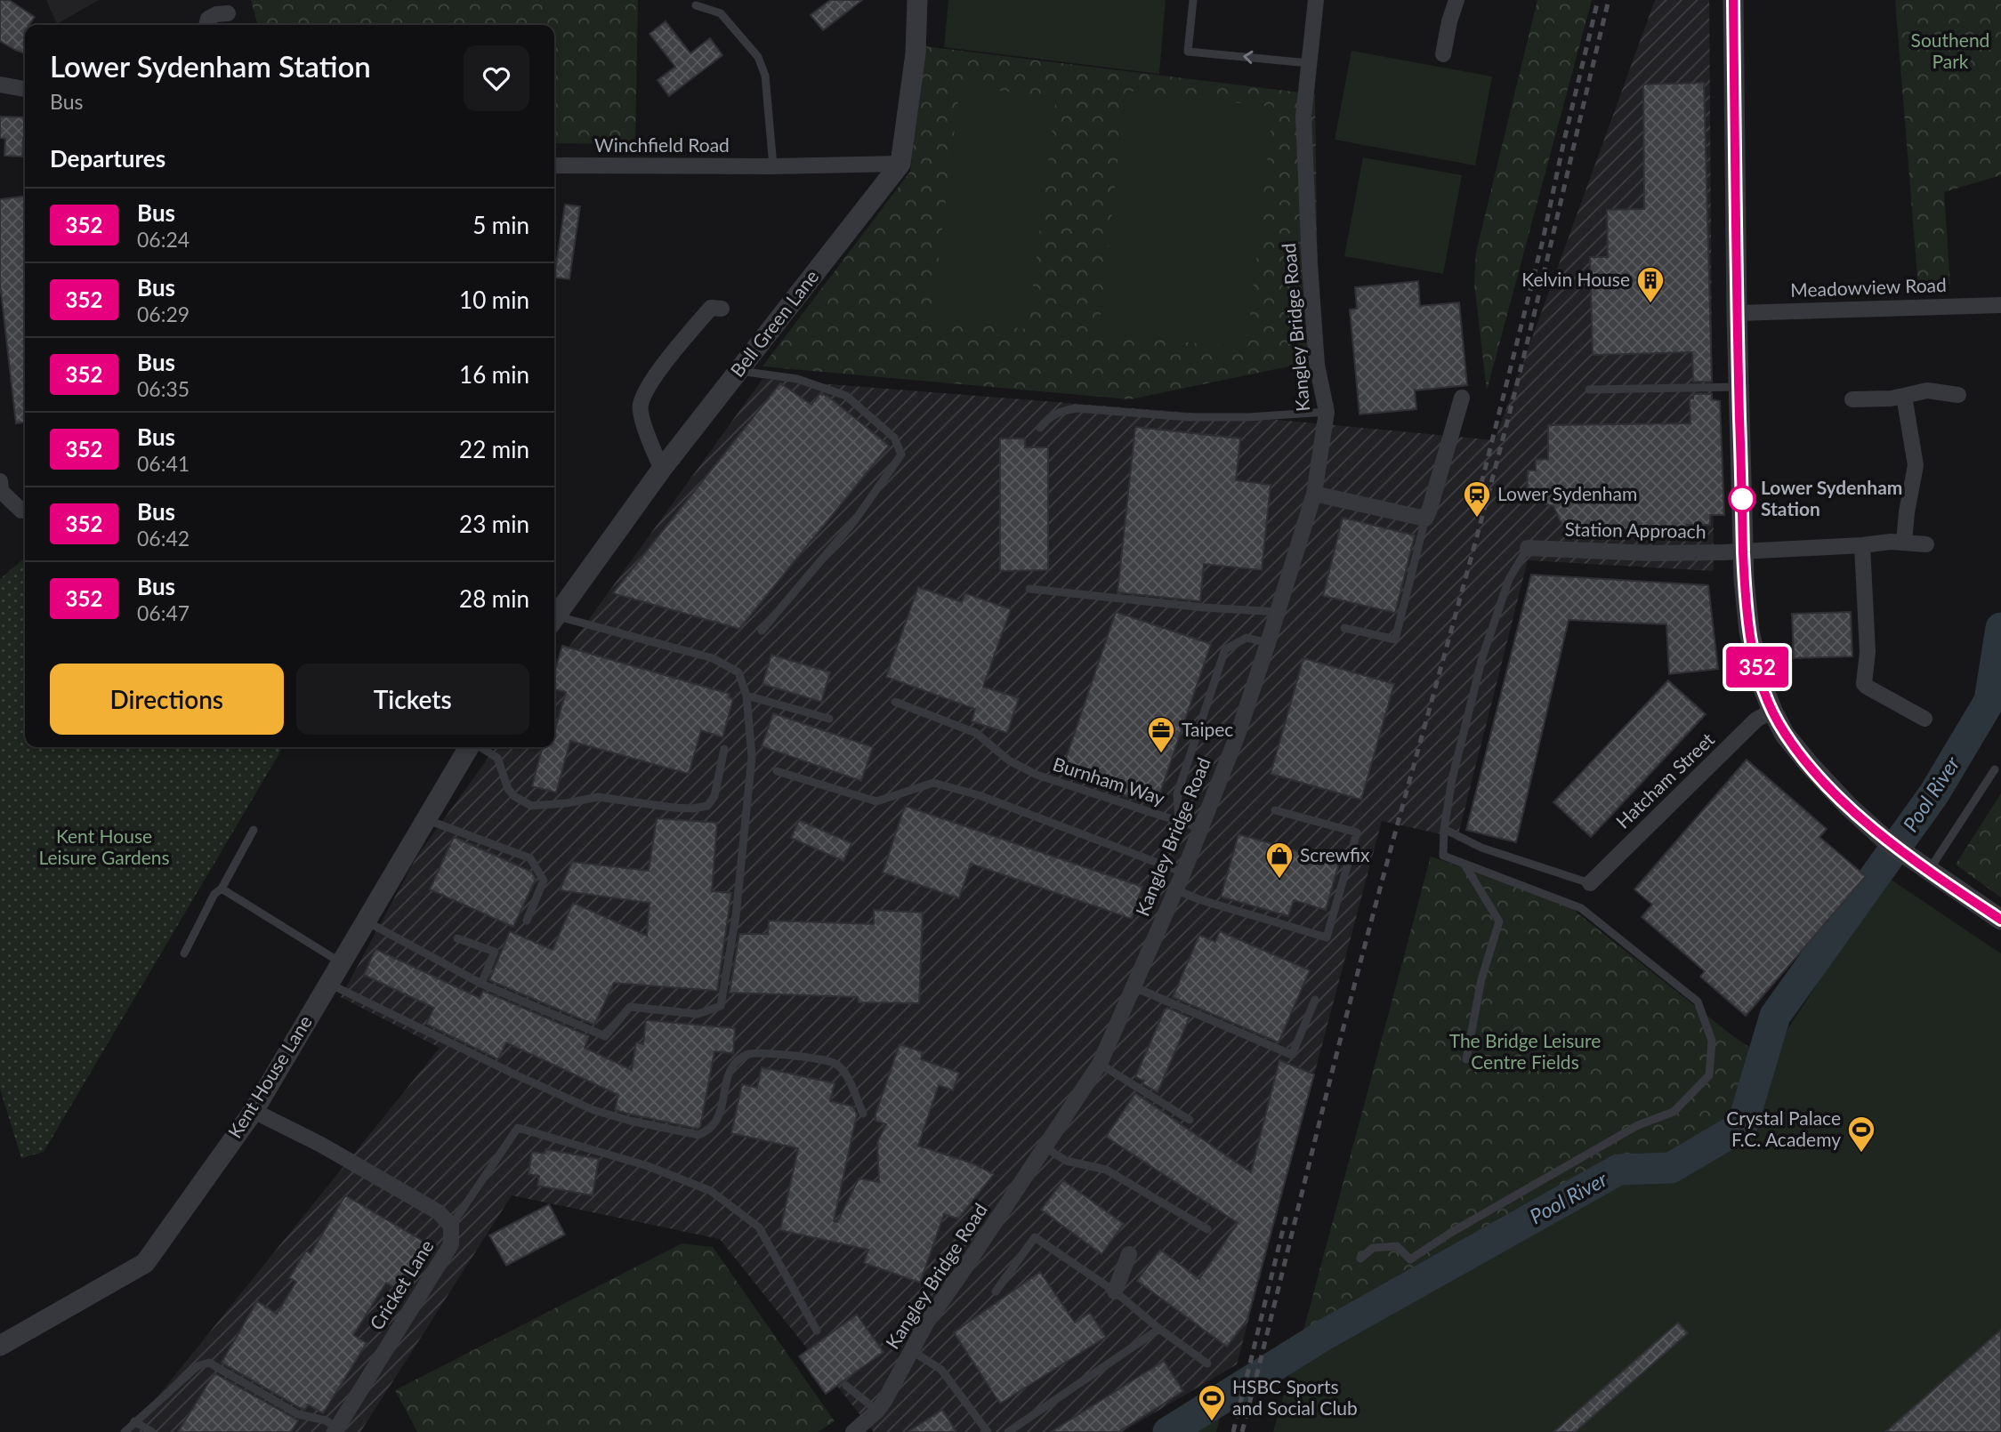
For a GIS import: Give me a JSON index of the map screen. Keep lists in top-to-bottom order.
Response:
{
  "streets": {
    "street": [
      "Winchfield Road",
      "Meadowview Road",
      "Bell Green Lane",
      "Kangley Bridge Road",
      "Station Approach",
      "Hatcham Street",
      "Kent House Lane",
      "Cricket Lane"
    ],
    "lane": ["Burnham Way"]
  },
  "crossings": [
    ["Winchfield Road", "Bell Green Lane"],
    ["Kangley Bridge Road", "Burnham Way"],
    ["Kent House Lane", "Cricket Lane"]
  ],
  "water": ["Pool River"],
  "parks": ["Southend Park", "Kent House Leisure Gardens", "The Bridge Leisure Centre Fields"],
  "places": {
    "building": ["Kelvin House"],
    "other": ["Lower Sydenham Station"],
    "station": ["Lower Sydenham"],
    "office": ["Taipec"],
    "shop": ["Screwfix"],
    "sports": ["Crystal Palace F.C. Academy", "HSBC Sports and Social Club"]
  },
  "lines": ["bus line 352"],
  "page": {
    "on_map": "352",
    "heading": [
      ["Lower Sydenham Station", "Bus"],
      "Departures"
    ],
    "list": [
      {
        "mark": "352",
        "name": "Bus",
        "note": "06:24",
        "value": "5 min"
      },
      {
        "mark": "352",
        "name": "Bus",
        "note": "06:29",
        "value": "10 min"
      },
      {
        "mark": "352",
        "name": "Bus",
        "note": "06:35",
        "value": "16 min"
      },
      {
        "mark": "352",
        "name": "Bus",
        "note": "06:41",
        "value": "22 min"
      },
      {
        "mark": "352",
        "name": "Bus",
        "note": "06:42",
        "value": "23 min"
      },
      {
        "mark": "352",
        "name": "Bus",
        "note": "06:47",
        "value": "28 min"
      }
    ],
    "buttons": ["Directions", "Tickets"]
  }
}
